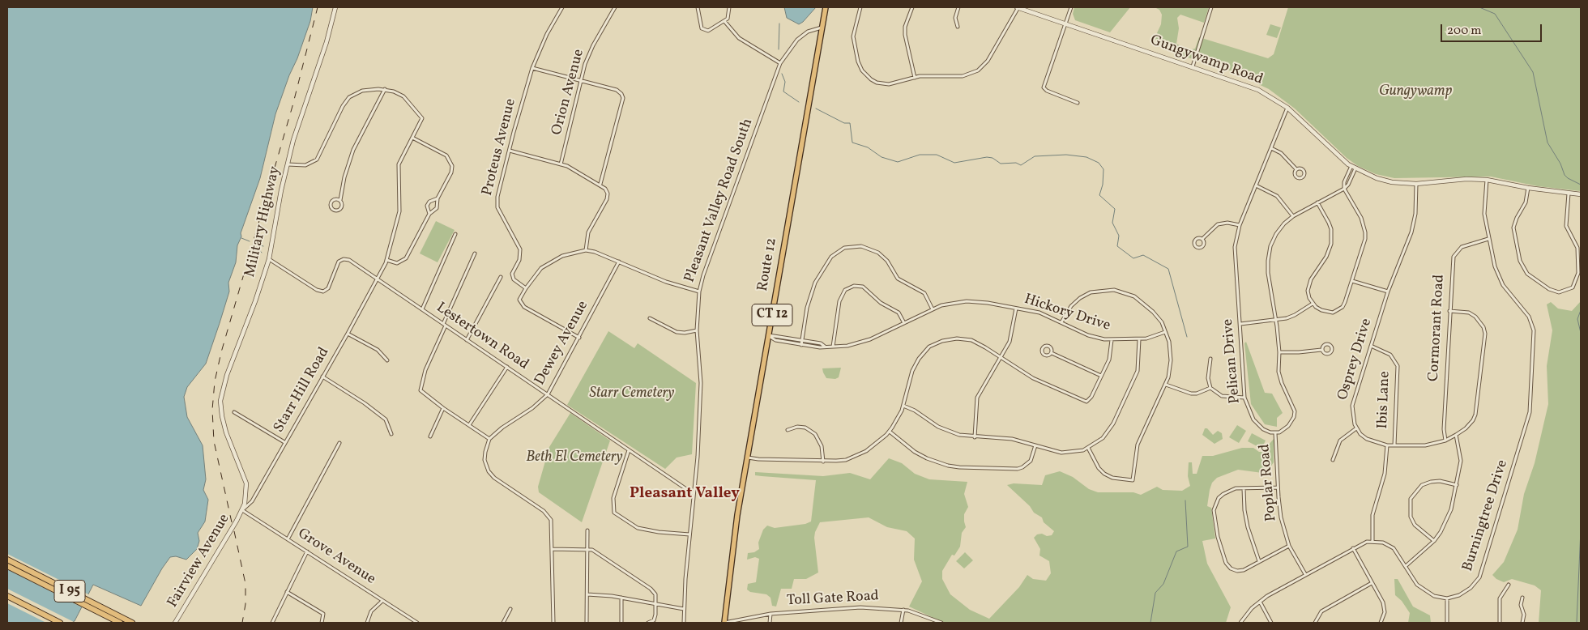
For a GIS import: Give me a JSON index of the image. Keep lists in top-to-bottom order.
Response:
{
  "streets": {
    "highway": ["Route 12", "CT 12", "I 95"],
    "street": [
      "Gungywamp Road",
      "Orion Avenue",
      "Proteus Avenue",
      "Pleasant Valley Road South",
      "Military Highway",
      "Hickory Drive",
      "Cormorant Road",
      "Lestertown Road",
      "Dewey Avenue",
      "Osprey Drive",
      "Pelican Drive",
      "Starr Hill Road",
      "Ibis Lane",
      "Poplar Road",
      "Burningtree Drive",
      "Grove Avenue",
      "Fairview Avenue",
      "Toll Gate Road"
    ]
  },
  "crossings": [
    ["Gungywamp Road", "Osprey Drive"],
    ["Gungywamp Road", "Pelican Drive"],
    ["Gungywamp Road", "Burningtree Drive"],
    ["Pleasant Valley Road South", "Route 12"],
    ["Pleasant Valley Road South", "Lestertown Road"],
    ["Military Highway", "Lestertown Road"],
    ["Military Highway", "Starr Hill Road"],
    ["Military Highway", "Grove Avenue"],
    ["Military Highway", "Fairview Avenue"],
    ["Route 12", "Hickory Drive"],
    ["Route 12", "Toll Gate Road"],
    ["Cormorant Road", "Burningtree Drive"],
    ["Lestertown Road", "Dewey Avenue"],
    ["Lestertown Road", "Starr Hill Road"],
    ["Osprey Drive", "Ibis Lane"],
    ["Pelican Drive", "Poplar Road"],
    ["Starr Hill Road", "Grove Avenue"],
    ["Starr Hill Road", "Fairview Avenue"],
    ["Grove Avenue", "Fairview Avenue"]
  ],
  "districts": ["Pleasant Valley"],
  "parks": ["Gungywamp", "Starr Cemetery", "Beth El Cemetery"],
  "scale_bar": "200 m"
}
